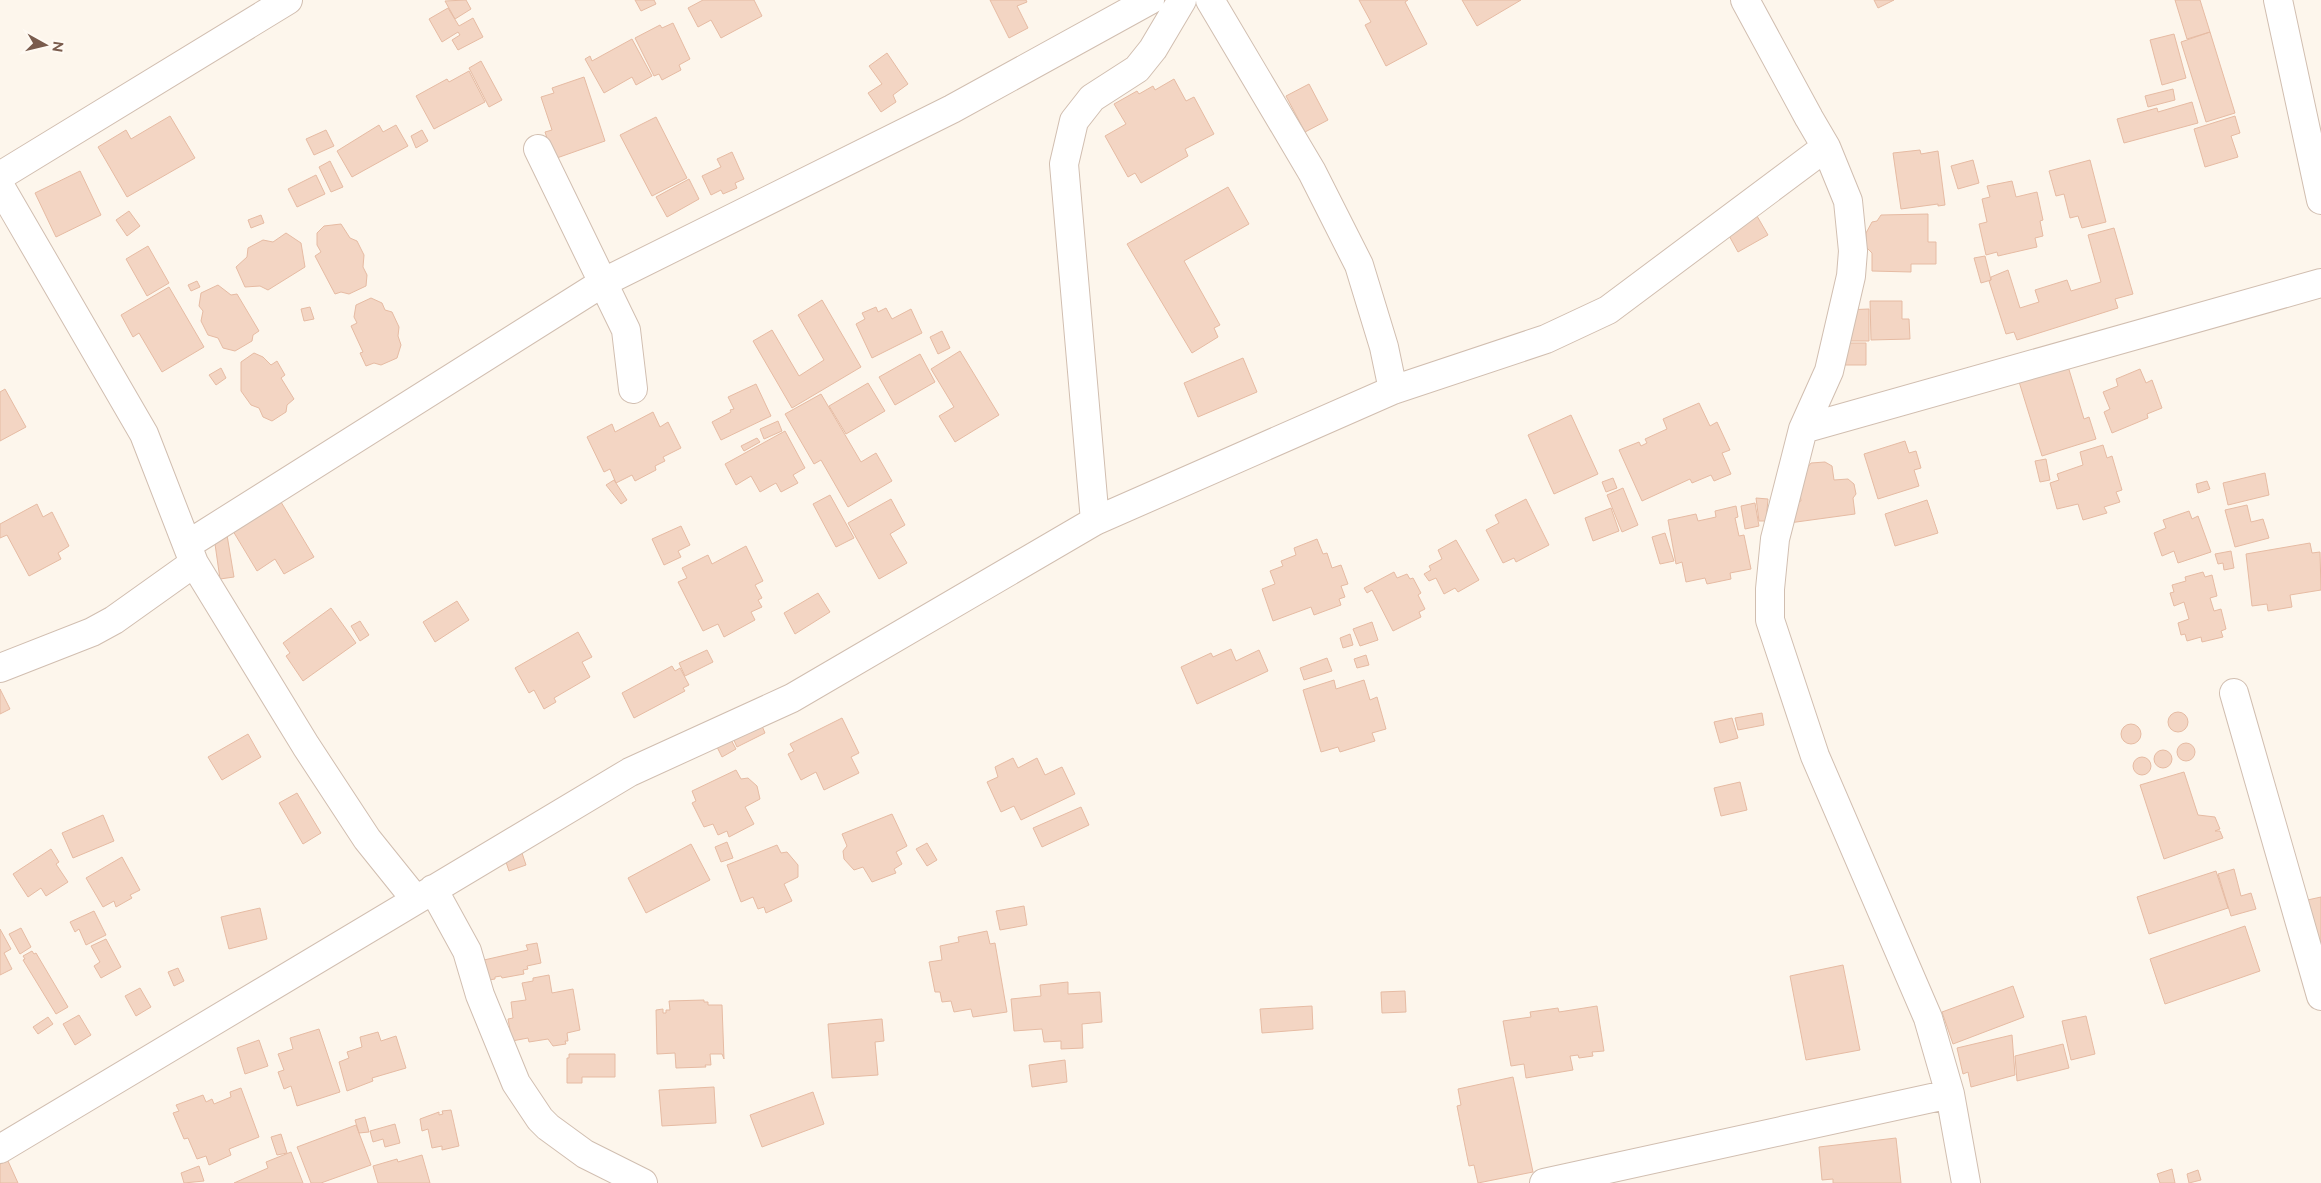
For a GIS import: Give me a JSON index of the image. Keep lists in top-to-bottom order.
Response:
{
  "north": "right"
}
